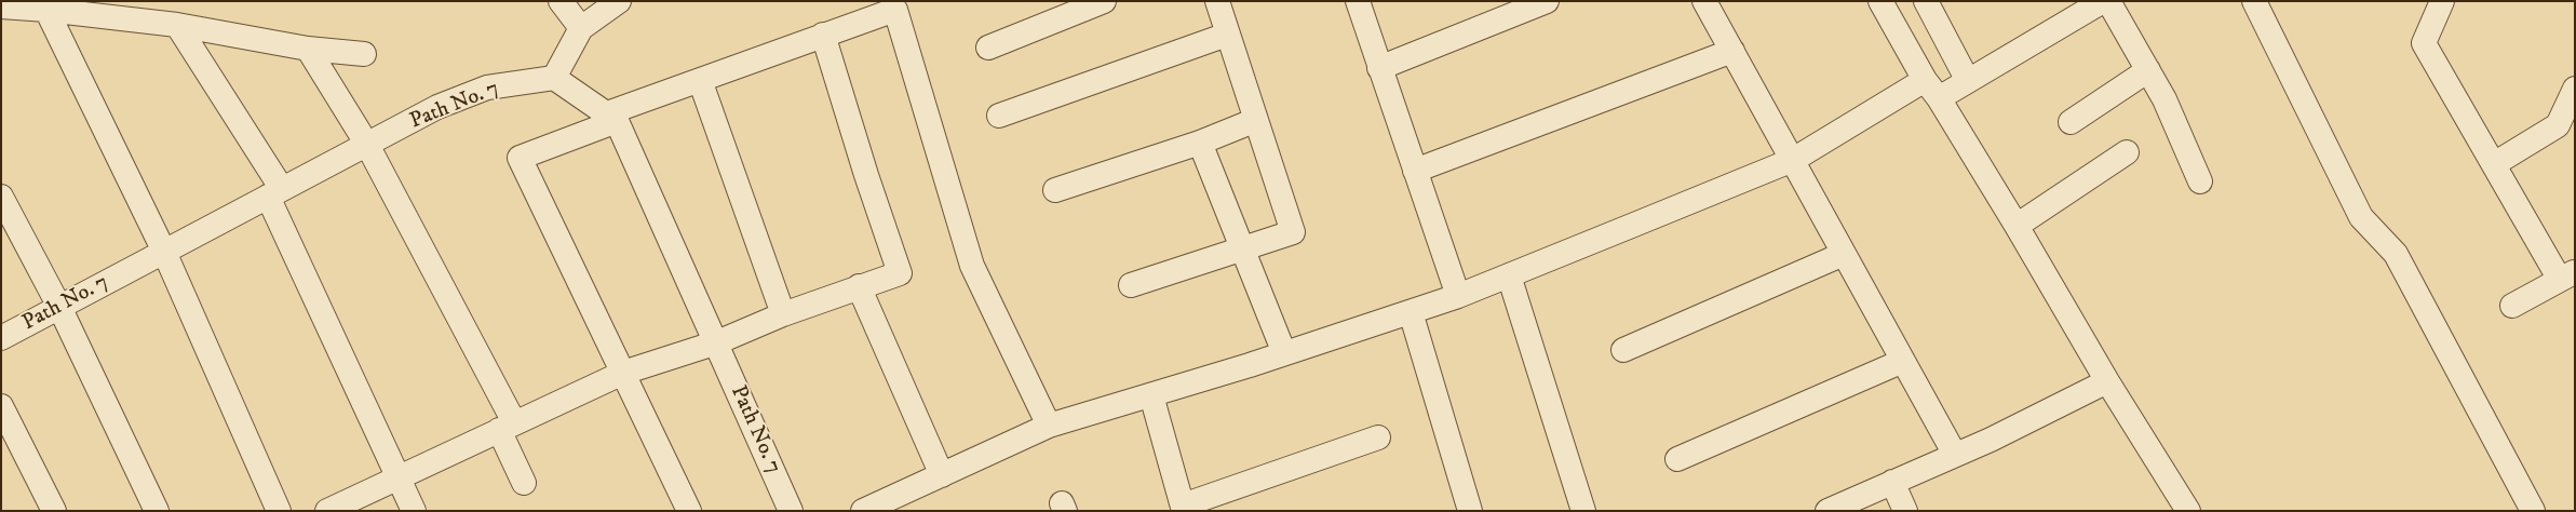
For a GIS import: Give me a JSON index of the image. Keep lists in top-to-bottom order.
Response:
{
  "streets": {
    "street": ["Path No. 7"]
  }
}
